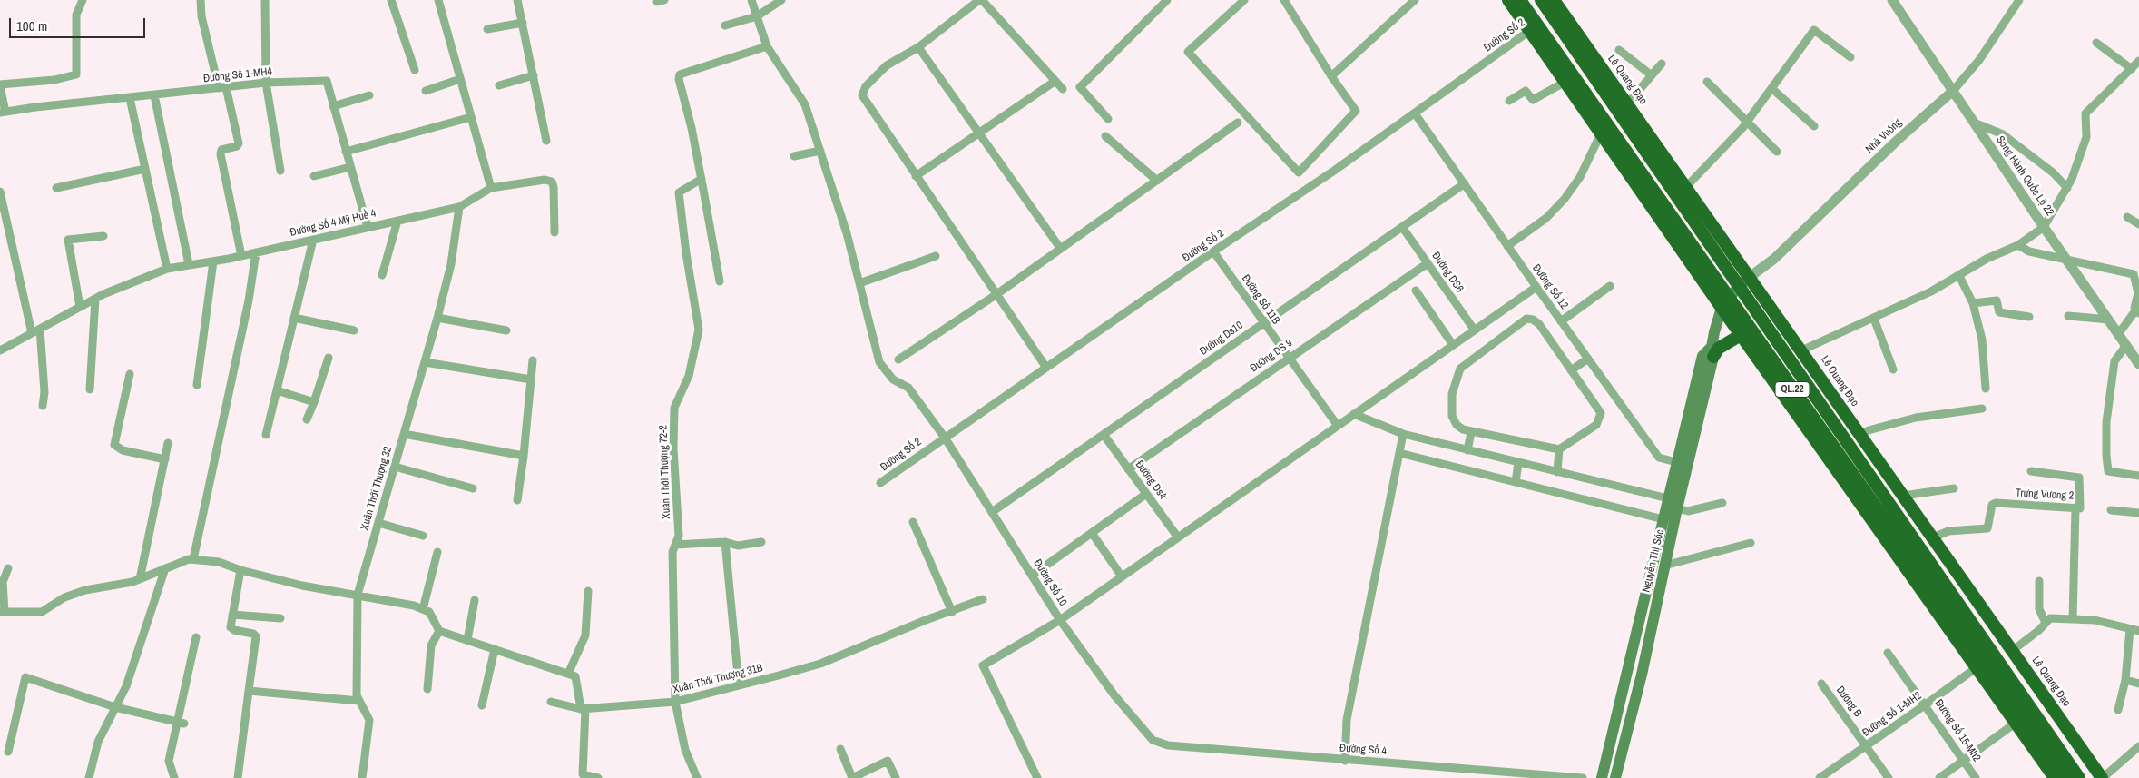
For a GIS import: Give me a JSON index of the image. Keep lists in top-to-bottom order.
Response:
{
  "streets": {
    "highway": ["Lê Quang Đạo", "QL.22"],
    "main road": ["Nguyễn Thị Sóc"],
    "street": [
      "Đường Số 2",
      "Đường Số 1-MH4",
      "Nhà Vuông",
      "Song Hành Quốc Lộ 22",
      "Đường Số 4 Mỹ Huề 4",
      "Đường DS6",
      "Đường Số 12",
      "Đường Số 11B",
      "Đường Ds10",
      "Đường DS 9",
      "Xuân Thới Thượng 72-2",
      "Đường Ds4",
      "Xuân Thới Thượng 32",
      "Trưng Vương 2",
      "Đường Số 10",
      "Xuân Thới Thượng 31B",
      "Dường B",
      "Đường Số 1-MH2",
      "Đường Số 15-Mh2",
      "Đường Số 4"
    ]
  },
  "crossings": [
    ["Đường Số 2", "Đường Số 12"],
    ["Đường Số 2", "Đường Số 11B"],
    ["Đường Số 2", "QL.22"],
    ["Đường Số 2", "Đường Số 10"],
    ["Đường Số 1-MH4", "Đường Số 4 Mỹ Huề 4"],
    ["Lê Quang Đạo", "Nhà Vuông"],
    ["Lê Quang Đạo", "Trưng Vương 2"],
    ["Lê Quang Đạo", "Nguyễn Thị Sóc"],
    ["Nhà Vuông", "Song Hành Quốc Lộ 22"],
    ["Nhà Vuông", "Nguyễn Thị Sóc"],
    ["Đường Số 4 Mỹ Huề 4", "Xuân Thới Thượng 32"],
    ["Đường DS6", "Đường Ds10"],
    ["Đường DS6", "Đường DS 9"],
    ["Đường Số 12", "Đường Ds10"],
    ["Đường Số 12", "Nguyễn Thị Sóc"],
    ["Đường Số 11B", "Đường Ds10"],
    ["Đường Số 11B", "Đường DS 9"],
    ["Đường Ds10", "Đường Ds4"],
    ["Đường Ds10", "Đường Số 10"],
    ["Đường DS 9", "Đường Ds4"],
    ["QL.22", "Nguyễn Thị Sóc"],
    ["QL.22", "Đường Số 1-MH2"],
    ["Xuân Thới Thượng 72-2", "Xuân Thới Thượng 31B"],
    ["Đường Số 10", "Đường Số 4"],
    ["Dường B", "Đường Số 1-MH2"],
    ["Đường Số 1-MH2", "Đường Số 15-Mh2"]
  ],
  "scale_bar": "100 m"
}
